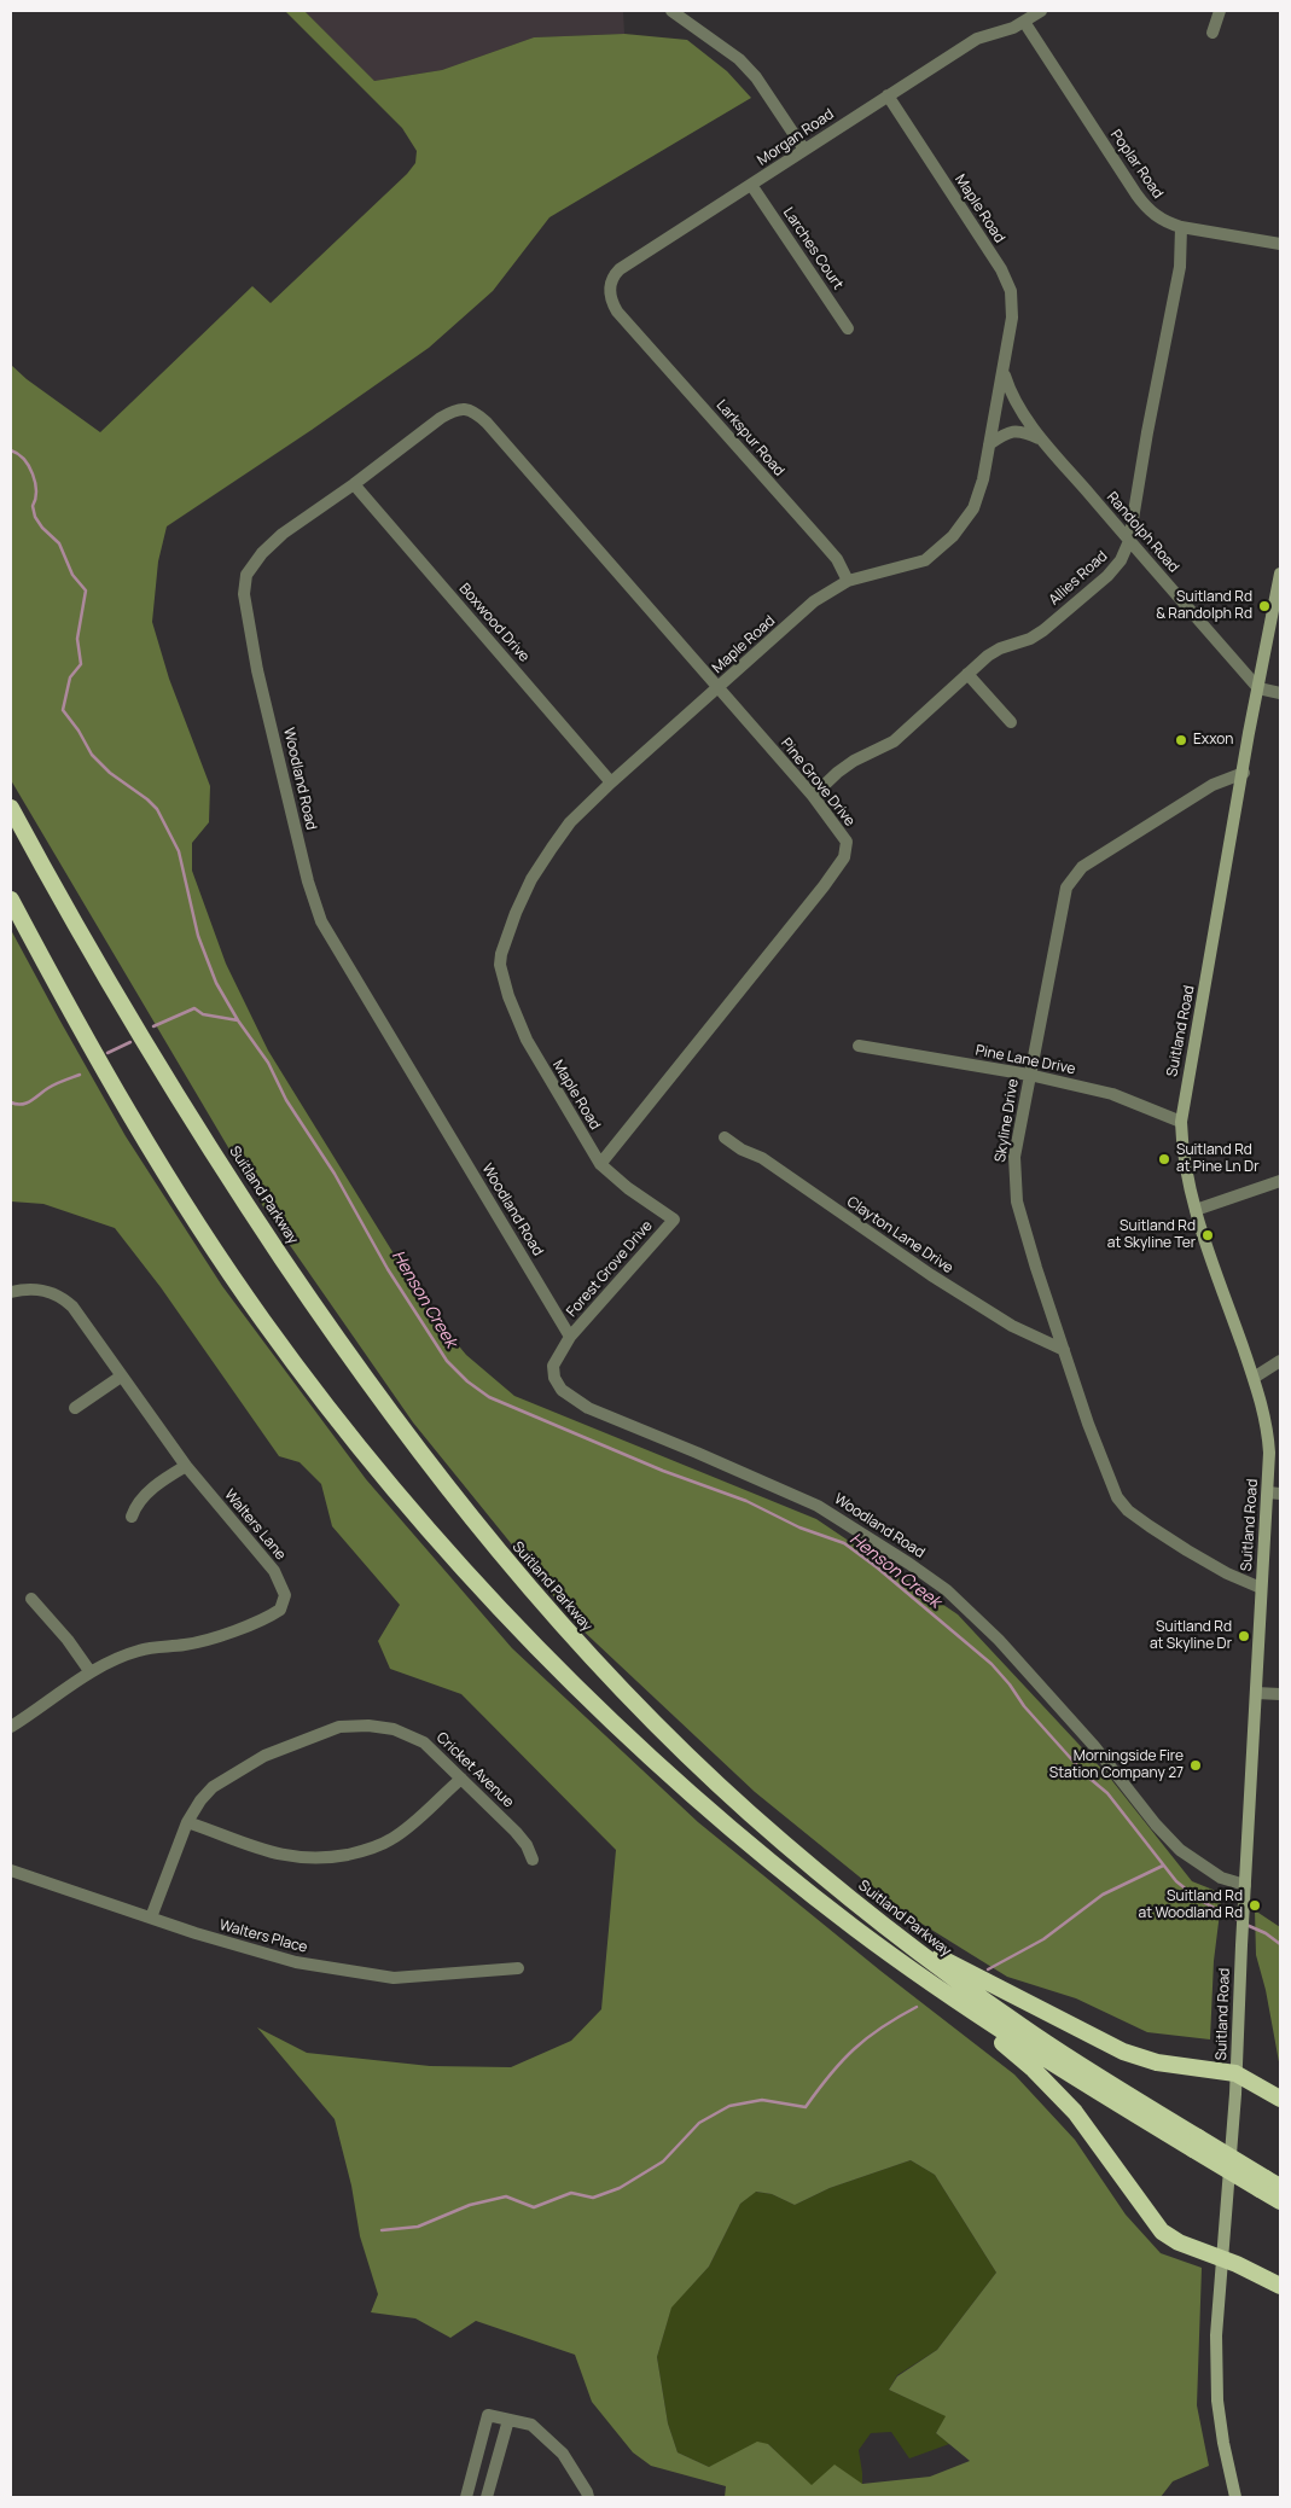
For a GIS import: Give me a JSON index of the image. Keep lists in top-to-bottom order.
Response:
{
  "streets": {
    "highway": ["Suitland Parkway"],
    "main road": ["Suitland Road"],
    "street": [
      "Morgan Road",
      "Poplar Road",
      "Maple Road",
      "Larches Court",
      "Larkspur Road",
      "Randolph Road",
      "Allies Road",
      "Boxwood Drive",
      "Woodland Road",
      "Pine Grove Drive",
      "Pine Lane Drive",
      "Skyline Drive",
      "Clayton Lane Drive",
      "Forest Grove Drive",
      "Walters Lane",
      "Cricket Avenue",
      "Walters Place"
    ]
  },
  "crossings": [
    ["Morgan Road", "Poplar Road"],
    ["Morgan Road", "Maple Road"],
    ["Morgan Road", "Larches Court"],
    ["Morgan Road", "Larkspur Road"],
    ["Poplar Road", "Allies Road"],
    ["Maple Road", "Larkspur Road"],
    ["Maple Road", "Randolph Road"],
    ["Maple Road", "Boxwood Drive"],
    ["Maple Road", "Pine Grove Drive"],
    ["Maple Road", "Forest Grove Drive"],
    ["Randolph Road", "Allies Road"],
    ["Randolph Road", "Suitland Road"],
    ["Allies Road", "Pine Grove Drive"],
    ["Boxwood Drive", "Woodland Road"],
    ["Woodland Road", "Pine Grove Drive"],
    ["Woodland Road", "Suitland Road"],
    ["Woodland Road", "Forest Grove Drive"],
    ["Suitland Road", "Pine Lane Drive"],
    ["Suitland Road", "Skyline Drive"],
    ["Pine Lane Drive", "Skyline Drive"],
    ["Skyline Drive", "Clayton Lane Drive"],
    ["Cricket Avenue", "Walters Place"]
  ],
  "water": ["Henson Creek"],
  "places": [
    "Suitland Rd & Randolph Rd",
    "Exxon",
    "Suitland Rd at Pine Ln Dr",
    "Suitland Rd at Skyline Ter",
    "Suitland Rd at Skyline Dr",
    "Morningside Fire Station Company 27",
    "Suitland Rd at Woodland Rd"
  ]
}
